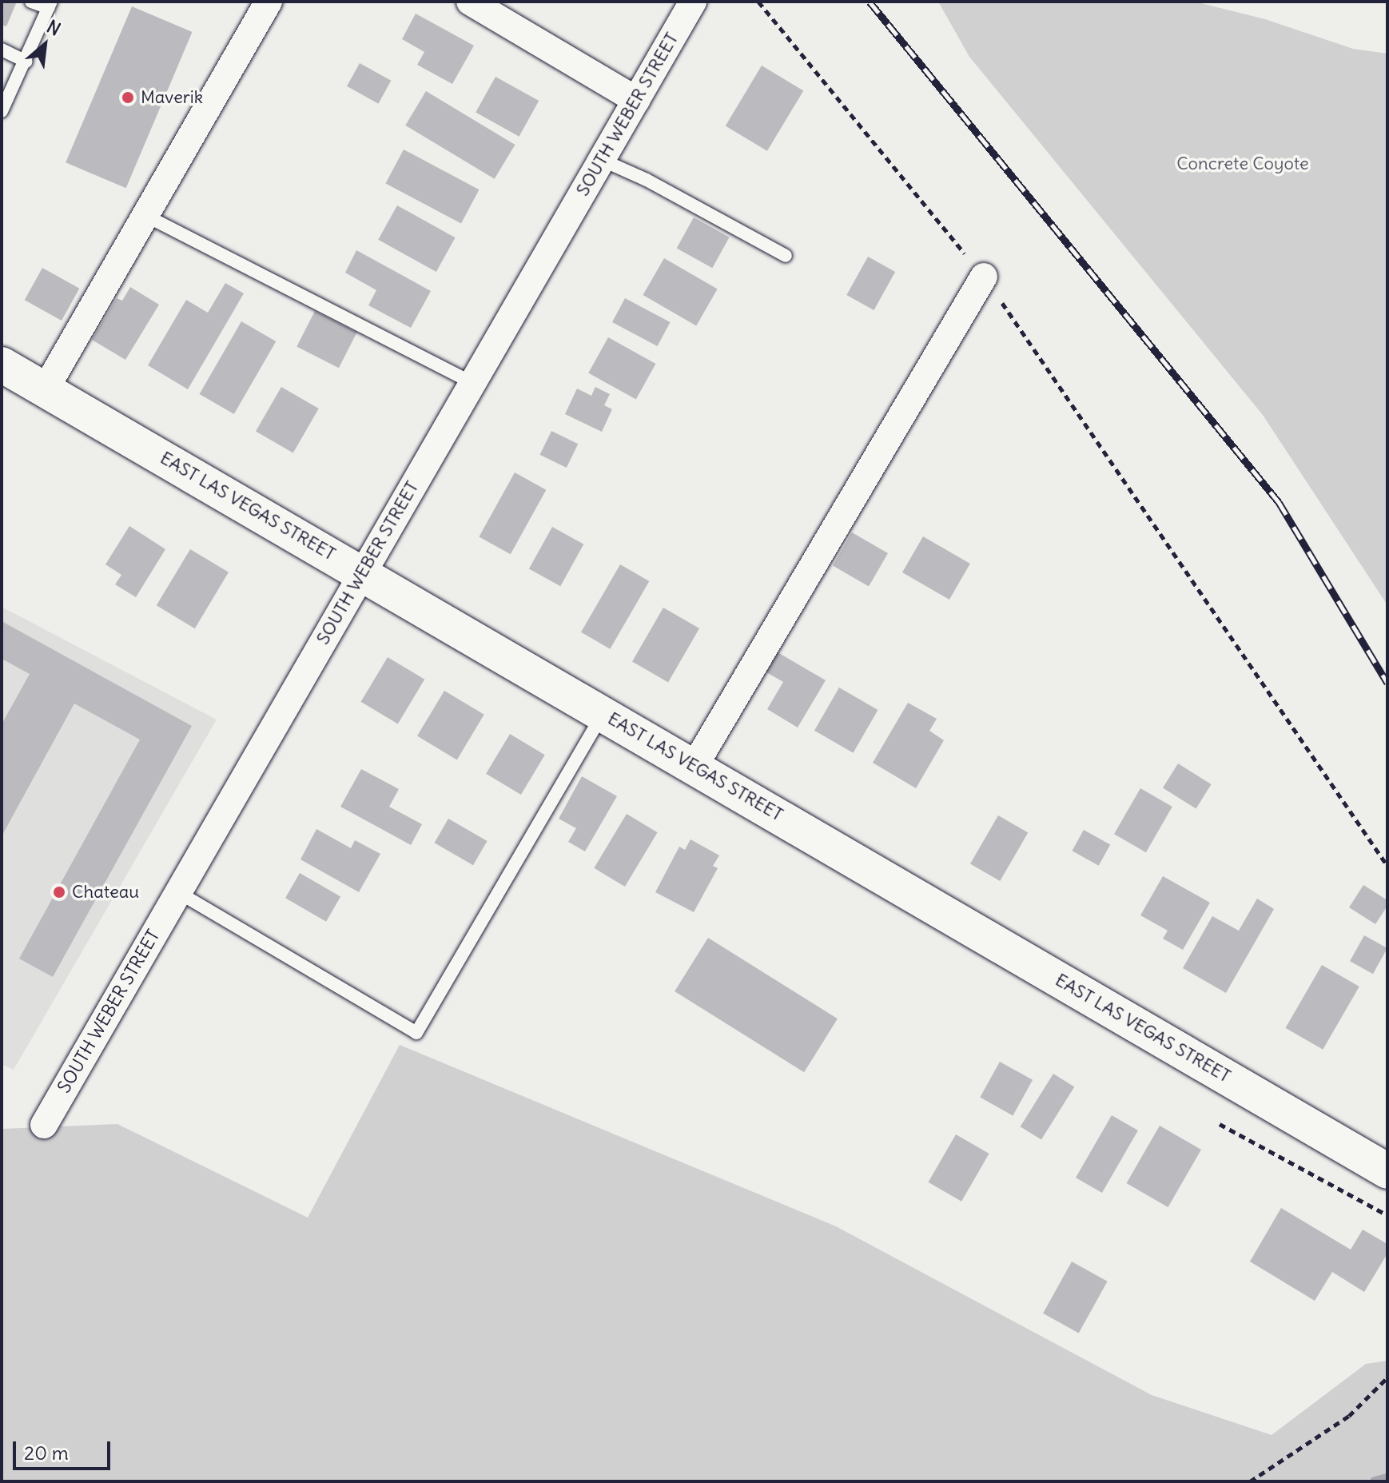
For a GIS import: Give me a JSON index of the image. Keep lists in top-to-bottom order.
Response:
{
  "streets": {
    "street": ["SOUTH WEBER STREET", "EAST LAS VEGAS STREET"]
  },
  "crossings": [
    ["SOUTH WEBER STREET", "EAST LAS VEGAS STREET"]
  ],
  "parks": ["Concrete Coyote"],
  "places": ["Maverik", "Chateau"],
  "scale_bar": "20 m",
  "north": "top right"
}
